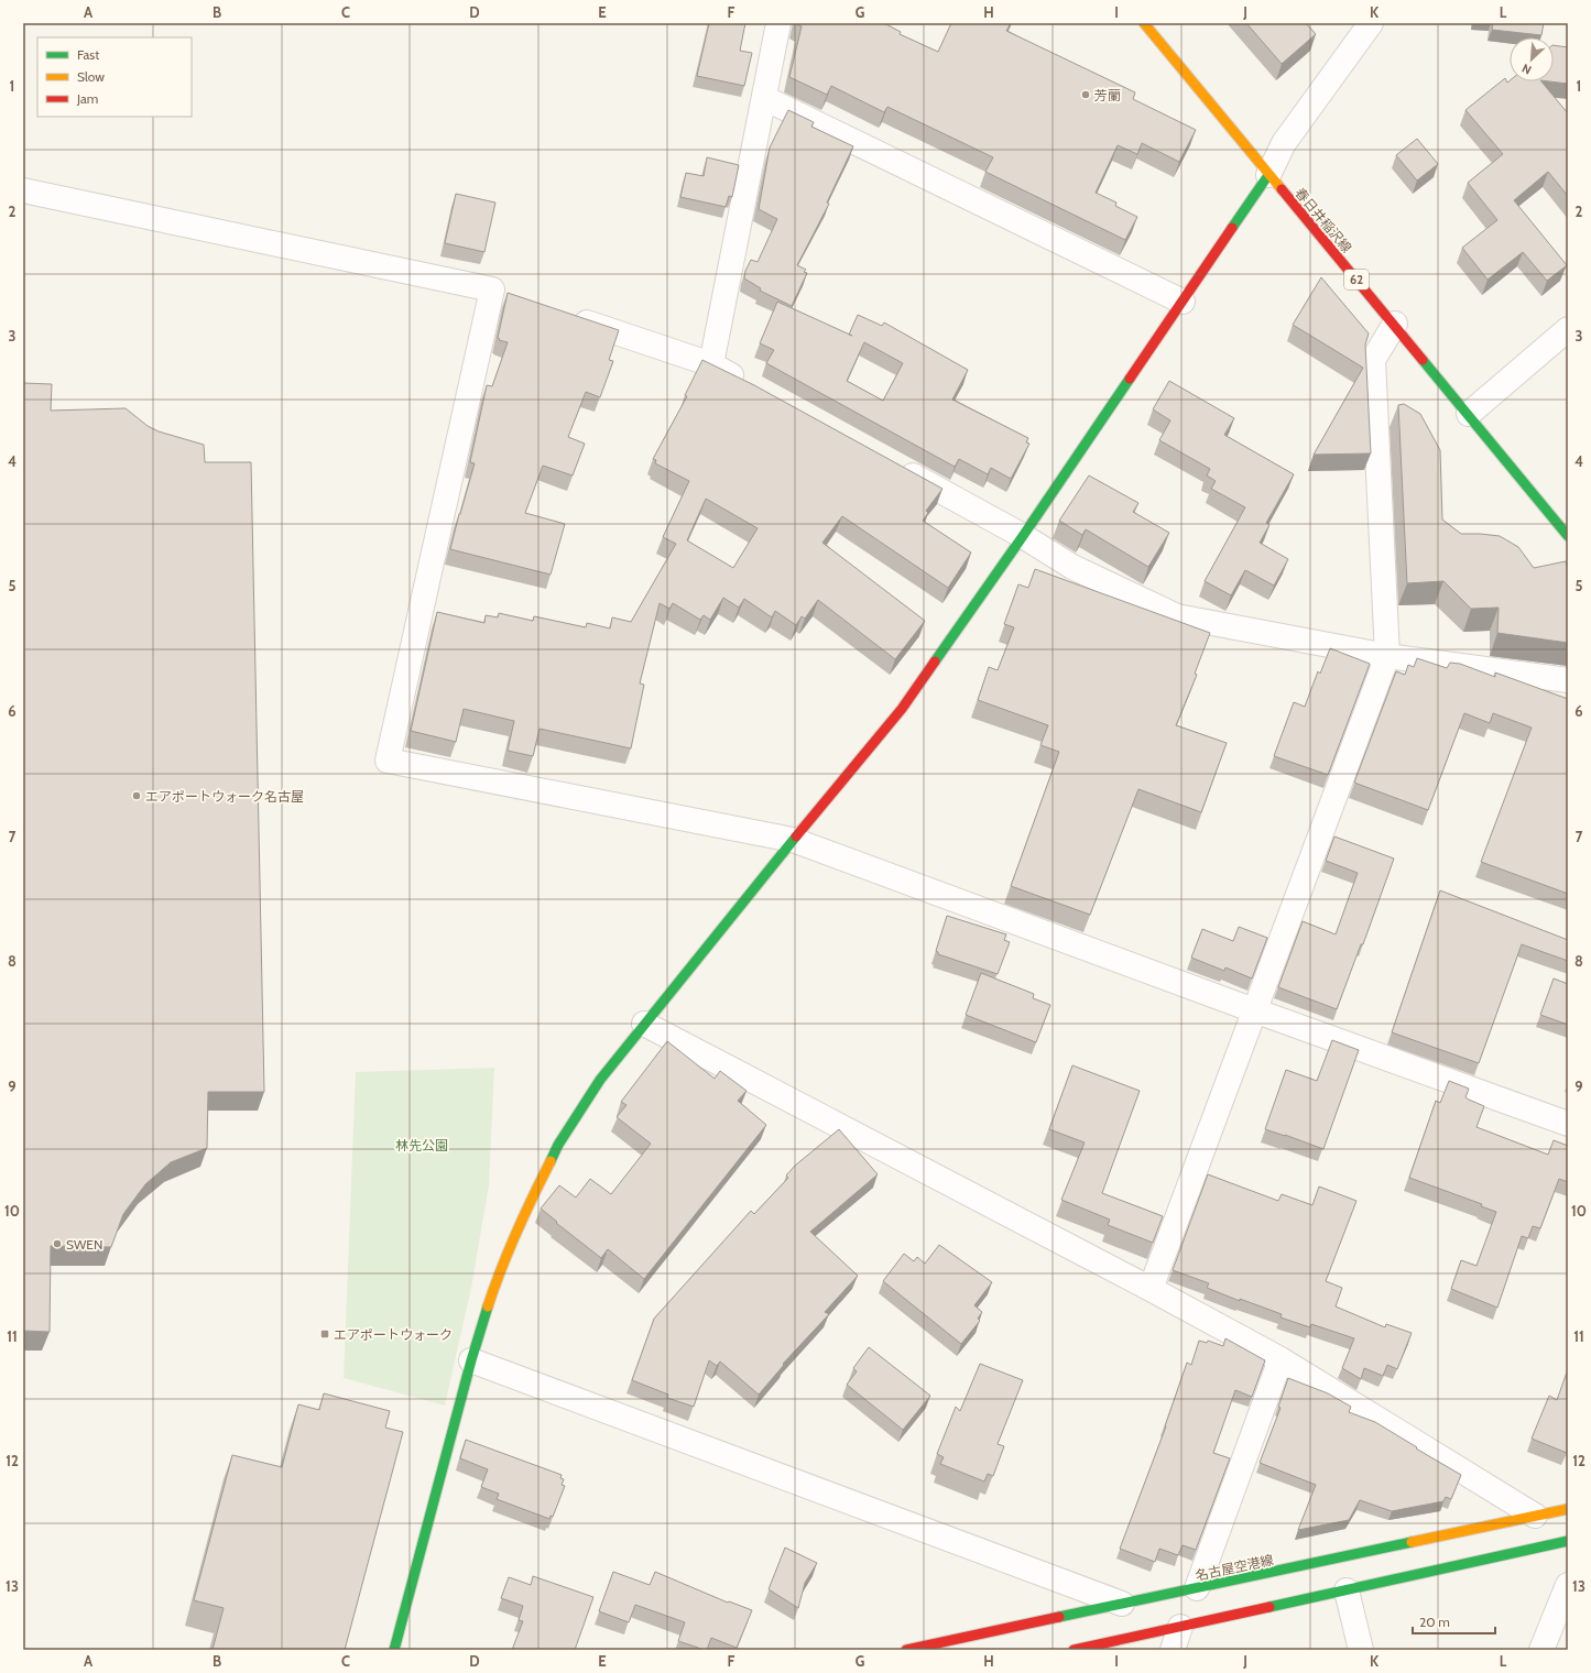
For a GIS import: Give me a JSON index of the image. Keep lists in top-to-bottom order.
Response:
{
  "streets": {
    "main road": ["春日井稲沢線", "62", "名古屋空港線"]
  },
  "parks": ["林先公園"],
  "places": {
    "other": ["芳蘭", "エアポートウォーク名古屋", "SWEN"],
    "transit": ["エアポートウォーク"]
  },
  "legend": ["Fast", "Slow", "Jam"],
  "scale_bar": "20 m",
  "north": "bottom left",
  "grid": {
    "columns": [
      "A",
      "B",
      "C",
      "D",
      "E",
      "F",
      "G",
      "H",
      "I",
      "J",
      "K",
      "L"
    ],
    "rows": [
      "1",
      "2",
      "3",
      "4",
      "5",
      "6",
      "7",
      "8",
      "9",
      "10",
      "11",
      "12",
      "13"
    ]
  }
}
